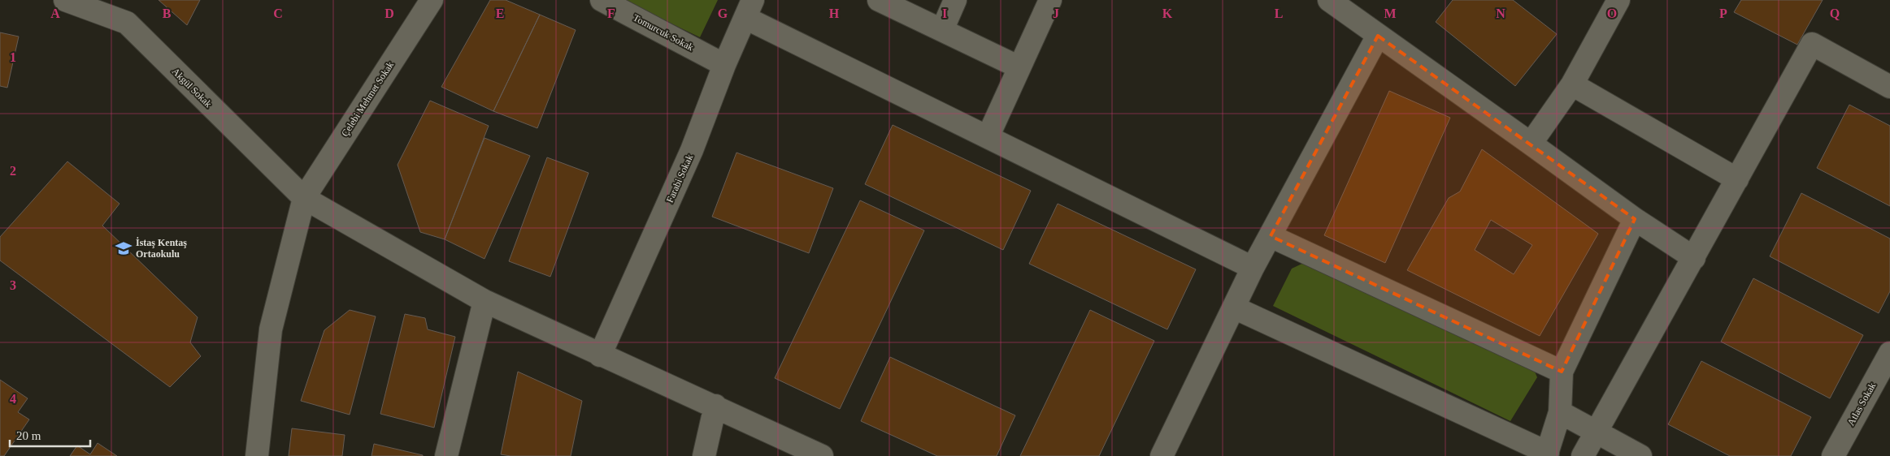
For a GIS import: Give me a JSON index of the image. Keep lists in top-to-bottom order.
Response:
{
  "streets": {
    "street": [
      "Tomurcuk Sokak",
      "Akgül Sokak",
      "Çelebi Mehmet Sokak",
      "Farabi Sokak",
      "Atlas Sokak"
    ]
  },
  "crossings": [
    ["Tomurcuk Sokak", "Farabi Sokak"],
    ["Akgül Sokak", "Çelebi Mehmet Sokak"],
    ["Akgül Sokak", "Farabi Sokak"]
  ],
  "places": {
    "school or university": ["İstaş Kentaş Ortaokulu"]
  },
  "scale_bar": "20 m",
  "grid": {
    "columns": [
      "A",
      "B",
      "C",
      "D",
      "E",
      "F",
      "G",
      "H",
      "I",
      "J",
      "K",
      "L",
      "M",
      "N",
      "O",
      "P",
      "Q"
    ],
    "rows": [
      "1",
      "2",
      "3",
      "4"
    ]
  }
}
